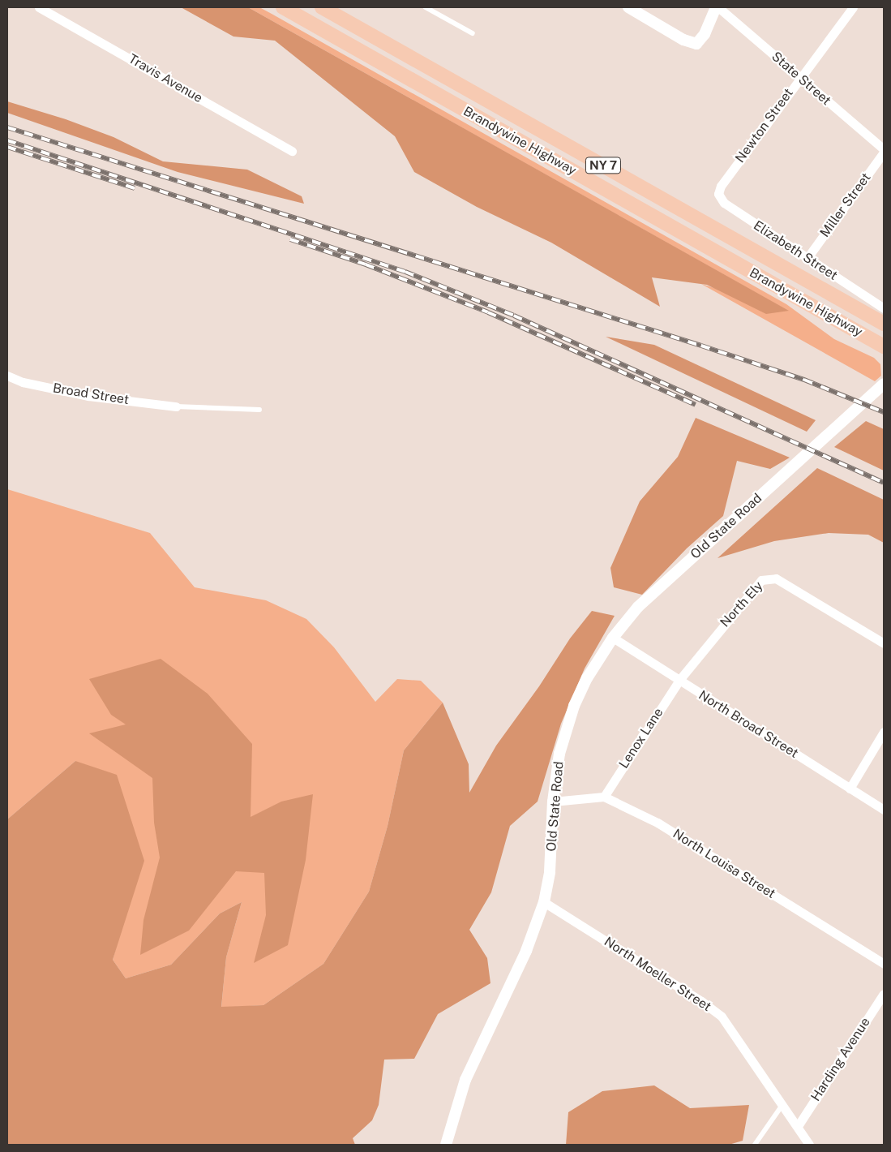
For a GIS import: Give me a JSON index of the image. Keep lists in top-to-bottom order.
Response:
{
  "streets": {
    "main road": ["Brandywine Highway", "NY 7"],
    "street": [
      "Travis Avenue",
      "State Street",
      "Newton Street",
      "Miller Street",
      "Elizabeth Street",
      "Broad Street",
      "Old State Road",
      "North Ely",
      "North Broad Street",
      "Lenox Lane",
      "North Louisa Street",
      "North Moeller Street",
      "Harding Avenue"
    ]
  },
  "crossings": [
    ["State Street", "Newton Street"],
    ["Newton Street", "Elizabeth Street"],
    ["Miller Street", "Elizabeth Street"],
    ["Old State Road", "North Broad Street"],
    ["Old State Road", "North Moeller Street"],
    ["North Ely", "North Broad Street"],
    ["North Ely", "Lenox Lane"],
    ["North Broad Street", "Lenox Lane"],
    ["Lenox Lane", "North Louisa Street"],
    ["North Moeller Street", "Harding Avenue"]
  ]
}
